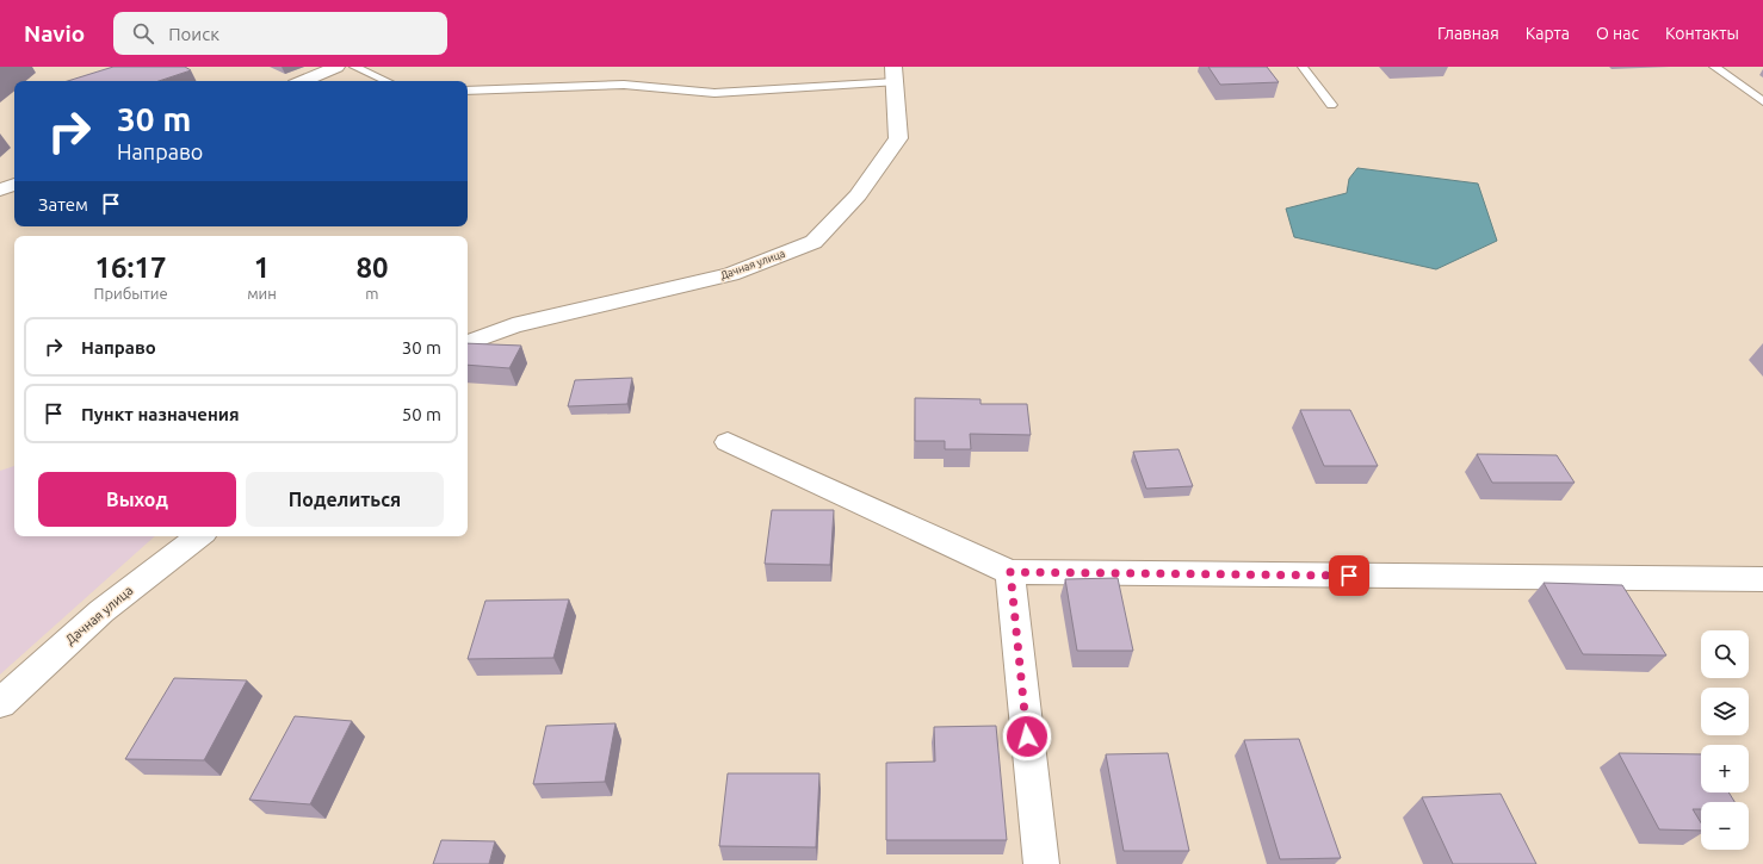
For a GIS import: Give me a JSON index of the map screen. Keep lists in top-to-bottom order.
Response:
{
  "streets": {
    "street": ["Дачная улица"]
  },
  "page": {
    "header": "Navio",
    "search": "Поиск",
    "nav": [
      "Главная",
      "Карта",
      "О нас",
      "Контакты"
    ],
    "turn": ["30 m", "Направо"],
    "then": "Затем",
    "eta": [
      "16:17",
      "Прибытие",
      "1",
      "мин",
      "80",
      "m"
    ],
    "list": [
      {
        "name": "Направо",
        "value": "30 m"
      },
      {
        "name": "Пункт назначения",
        "value": "50 m"
      }
    ],
    "buttons": ["Выход", "Поделиться"],
    "map_buttons": ["+", "−"]
  }
}
